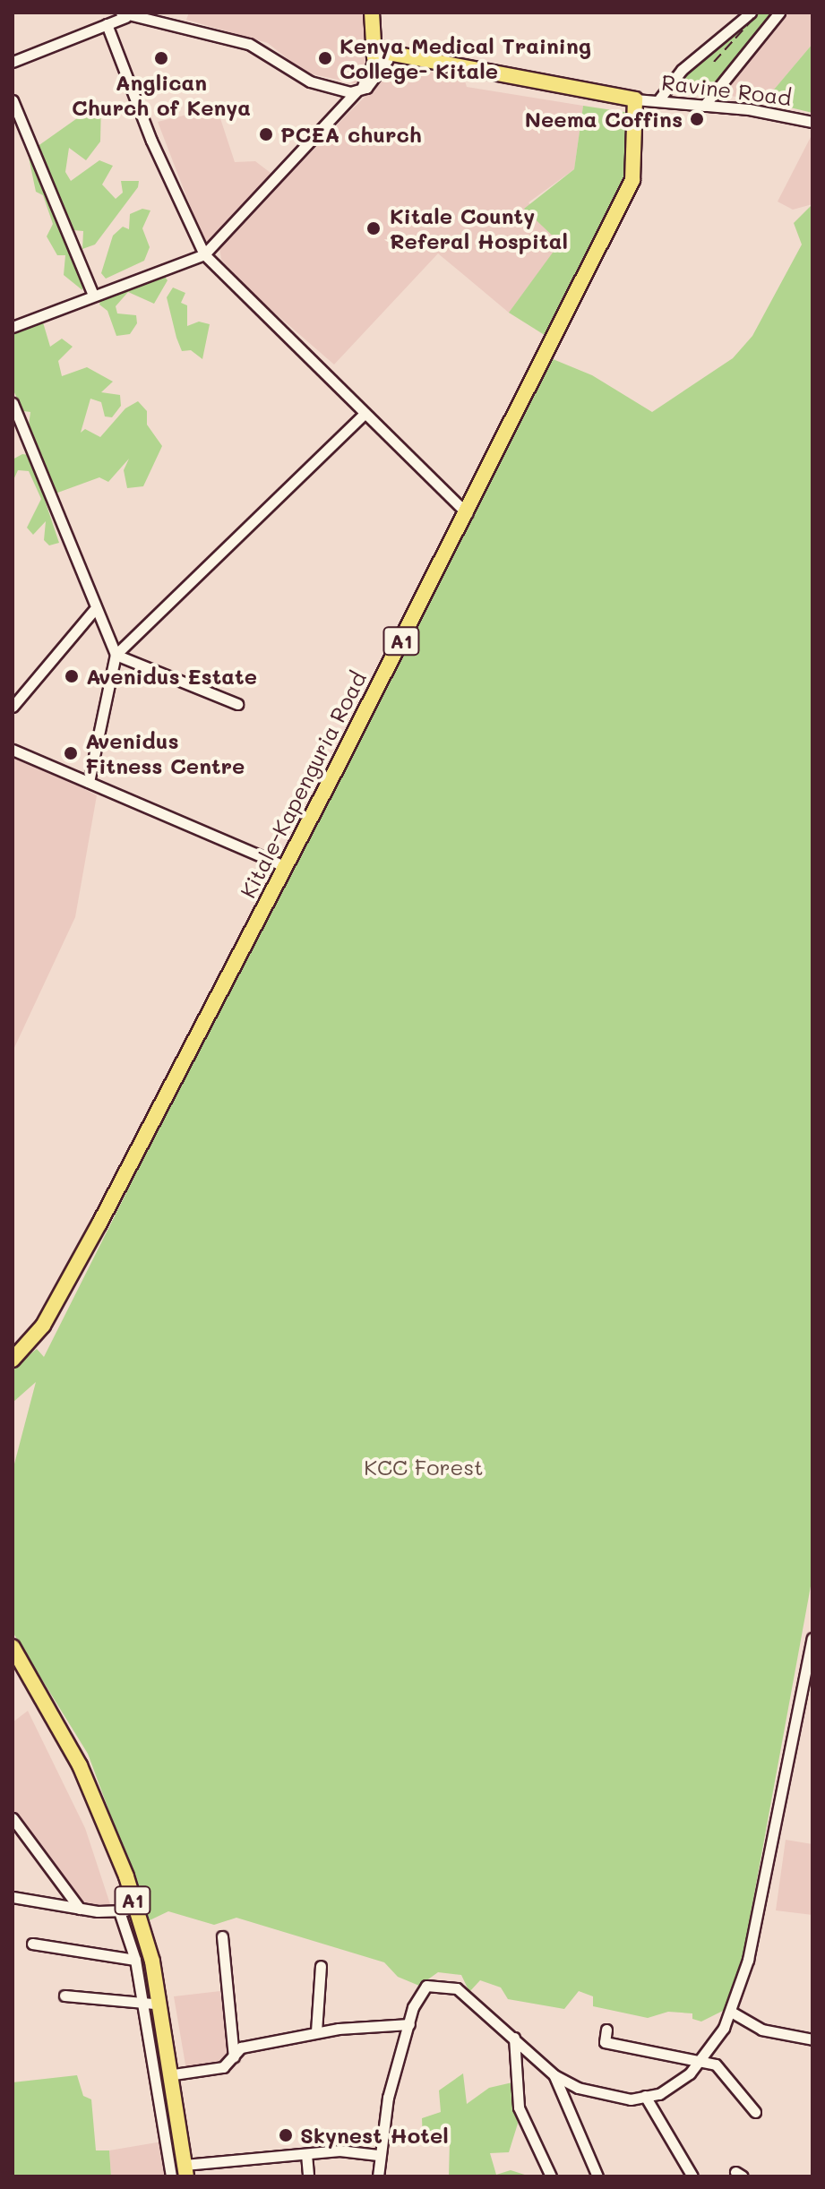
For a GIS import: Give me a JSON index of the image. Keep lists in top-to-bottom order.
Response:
{
  "streets": {
    "highway": ["A1", "Kitale-Kapenguria Road"],
    "street": ["Ravine Road"]
  },
  "crossings": [
    ["Ravine Road", "Kitale-Kapenguria Road"]
  ],
  "parks": ["KCC Forest"],
  "places": [
    "Anglican Church of Kenya",
    "Kenya Medical Training College- Kitale",
    "Neema Coffins",
    "PCEA church",
    "Kitale County Referal Hospital",
    "Avenidus Estate",
    "Avenidus Fitness Centre",
    "Skynest Hotel"
  ]
}
